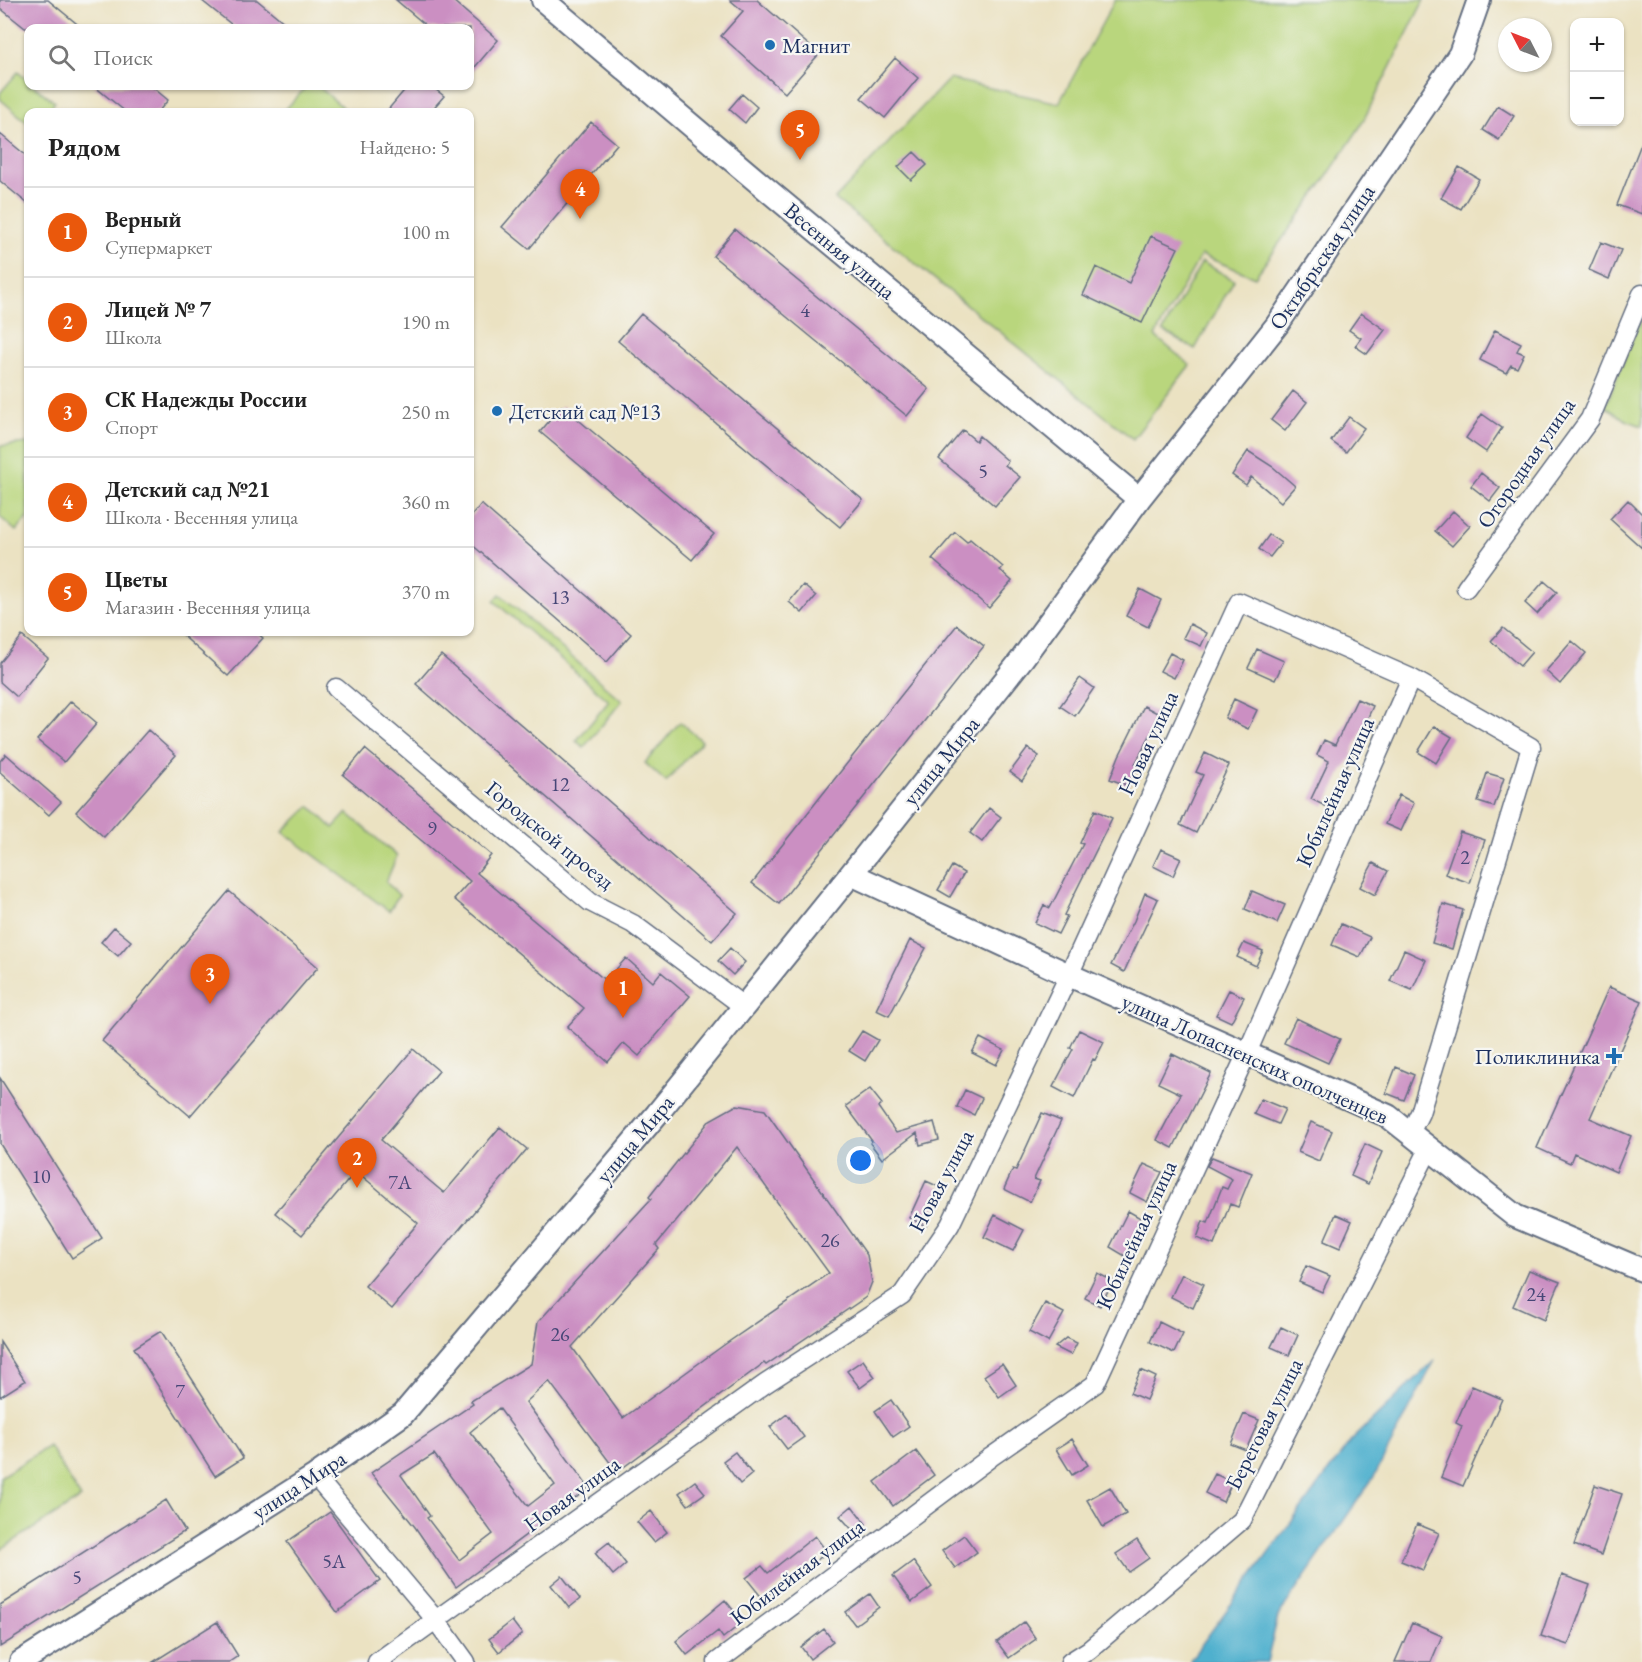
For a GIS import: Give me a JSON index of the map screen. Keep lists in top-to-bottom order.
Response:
{
  "streets": {
    "street": [
      "Весенняя улица",
      "Октябрьская улица",
      "Огородная улица",
      "Новая улица",
      "улица Мира",
      "Юбилейная улица",
      "Городской проезд",
      "улица Лопасненских ополченцев",
      "Береговая улица"
    ]
  },
  "crossings": [
    ["Весенняя улица", "Октябрьская улица"],
    ["Весенняя улица", "улица Мира"],
    ["Октябрьская улица", "улица Мира"],
    ["Новая улица", "Юбилейная улица"],
    ["Новая улица", "улица Лопасненских ополченцев"],
    ["улица Мира", "Городской проезд"],
    ["улица Мира", "улица Лопасненских ополченцев"],
    ["Юбилейная улица", "улица Лопасненских ополченцев"],
    ["улица Лопасненских ополченцев", "Береговая улица"]
  ],
  "places": {
    "other": ["Магнит", "Детский сад №13"],
    "health": ["Поликлиника"]
  },
  "house_numbers": [
    "4",
    "5",
    "13",
    "12",
    "9",
    "2",
    "10",
    "7А",
    "26",
    "24",
    "26",
    "7",
    "5А",
    "5"
  ],
  "north": "top left",
  "page": {
    "map_buttons": ["+", "−"],
    "search": "Поиск",
    "heading": ["Рядом", "Найдено: 5"],
    "pins": [
      "5",
      "4",
      "3",
      "1",
      "2"
    ],
    "list": [
      {
        "mark": "1",
        "name": "Верный",
        "note": "Супермаркет",
        "value": "100 m"
      },
      {
        "mark": "2",
        "name": "Лицей № 7",
        "note": "Школа",
        "value": "190 m"
      },
      {
        "mark": "3",
        "name": "СК Надежды России",
        "note": "Спорт",
        "value": "250 m"
      },
      {
        "mark": "4",
        "name": "Детский сад №21",
        "note": "Школа · Весенняя улица",
        "value": "360 m"
      },
      {
        "mark": "5",
        "name": "Цветы",
        "note": "Магазин · Весенняя улица",
        "value": "370 m"
      }
    ]
  }
}
